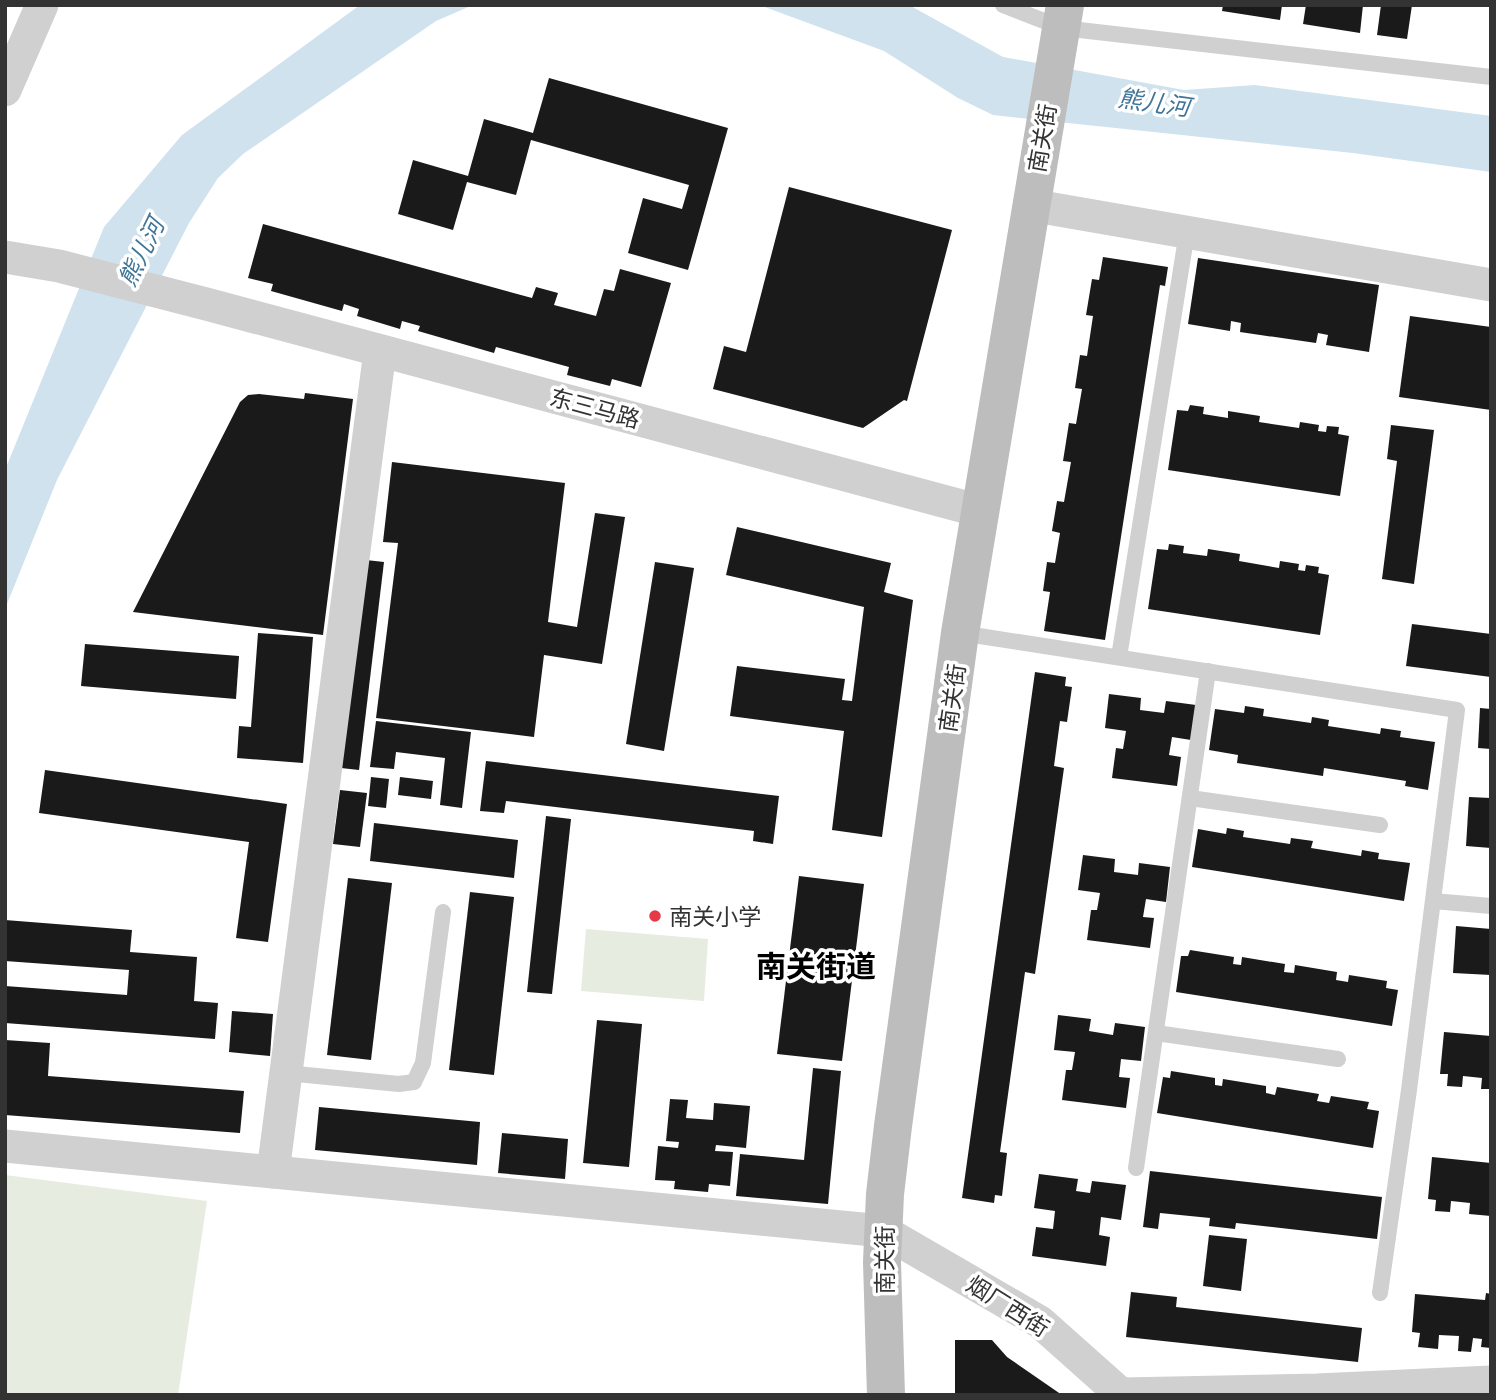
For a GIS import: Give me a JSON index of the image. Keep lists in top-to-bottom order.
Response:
{
  "streets": {
    "street": ["南关街", "东三马路", "烟厂西街"]
  },
  "crossings": [
    ["南关街", "东三马路"],
    ["南关街", "烟厂西街"]
  ],
  "districts": ["南关街道"],
  "water": ["熊儿河"],
  "places": ["南关小学"]
}
